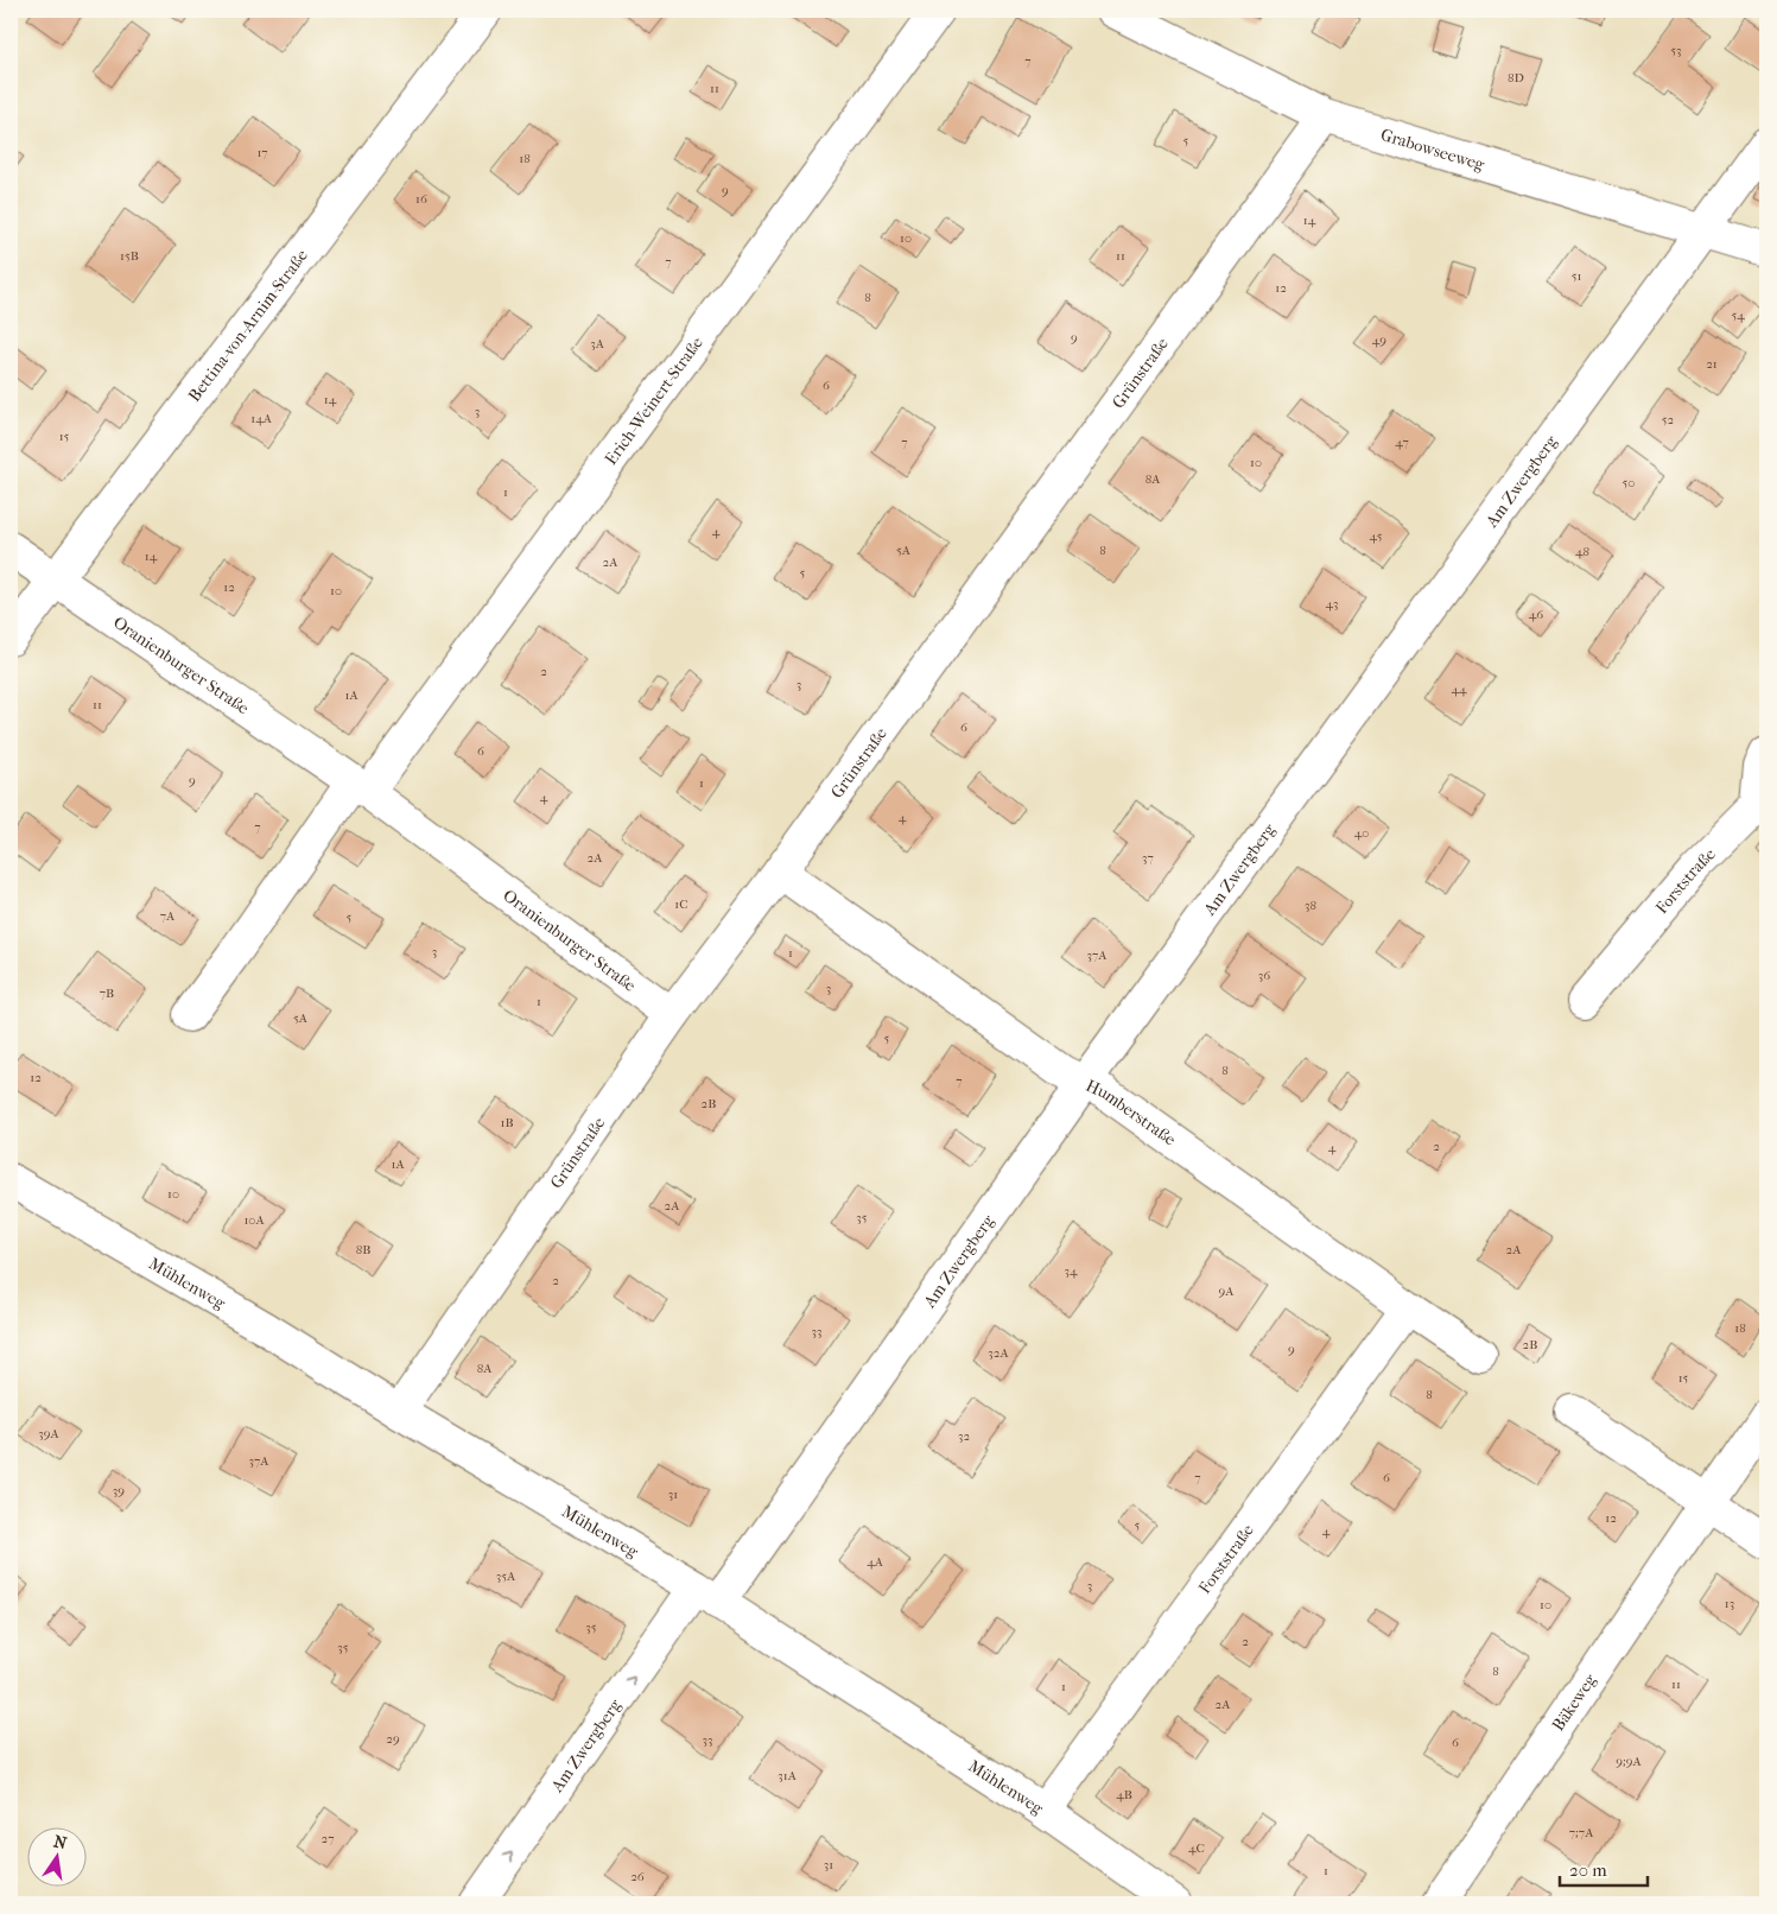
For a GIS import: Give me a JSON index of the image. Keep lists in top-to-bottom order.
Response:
{
  "streets": {
    "street": [
      "Grabowseeweg",
      "Bettina-von-Arnim-Straße",
      "Grünstraße",
      "Erich-Weinert-Straße",
      "Am Zwergberg",
      "Oranienburger Straße",
      "Forststraße",
      "Humberstraße",
      "Mühlenweg",
      "Bäkeweg"
    ]
  },
  "crossings": [
    ["Grabowseeweg", "Grünstraße"],
    ["Grabowseeweg", "Am Zwergberg"],
    ["Bettina-von-Arnim-Straße", "Oranienburger Straße"],
    ["Grünstraße", "Oranienburger Straße"],
    ["Grünstraße", "Humberstraße"],
    ["Grünstraße", "Mühlenweg"],
    ["Erich-Weinert-Straße", "Oranienburger Straße"],
    ["Am Zwergberg", "Humberstraße"],
    ["Am Zwergberg", "Mühlenweg"],
    ["Forststraße", "Humberstraße"],
    ["Forststraße", "Mühlenweg"]
  ],
  "house_numbers": [
    "53",
    "7",
    "8D",
    "11",
    "5",
    "17",
    "18",
    "9",
    "16",
    "14",
    "10",
    "15B",
    "11",
    "7",
    "51",
    "12",
    "8",
    "54",
    "9",
    "49",
    "3A",
    "21",
    "6",
    "14",
    "3",
    "14A",
    "52",
    "15",
    "7",
    "47",
    "10",
    "8A",
    "50",
    "1",
    "4",
    "45",
    "5A",
    "8",
    "48",
    "14",
    "2A",
    "5",
    "12",
    "10",
    "43",
    "46",
    "2",
    "3",
    "44",
    "1A",
    "11",
    "6",
    "6",
    "9",
    "1",
    "4",
    "4",
    "7",
    "40",
    "2A",
    "37",
    "1C",
    "38",
    "7A",
    "5",
    "3",
    "1",
    "37A",
    "36",
    "3",
    "7B",
    "1",
    "5A",
    "5",
    "8",
    "12",
    "7",
    "2B",
    "1B",
    "2",
    "4",
    "1A",
    "10",
    "2A",
    "35",
    "10A",
    "8B",
    "2A",
    "34",
    "2",
    "9A",
    "18",
    "33",
    "2B",
    "9",
    "32A",
    "8A",
    "15",
    "8",
    "39A",
    "32",
    "37A",
    "7",
    "6",
    "39",
    "31",
    "12",
    "5",
    "4",
    "4A",
    "35A",
    "3",
    "13",
    "10",
    "35",
    "2",
    "35",
    "8",
    "11",
    "1",
    "2A",
    "29",
    "33",
    "6",
    "9;9A",
    "31A",
    "4B",
    "7;7A",
    "27",
    "4C",
    "31",
    "1",
    "26"
  ],
  "scale_bar": "20 m",
  "north": "top"
}
